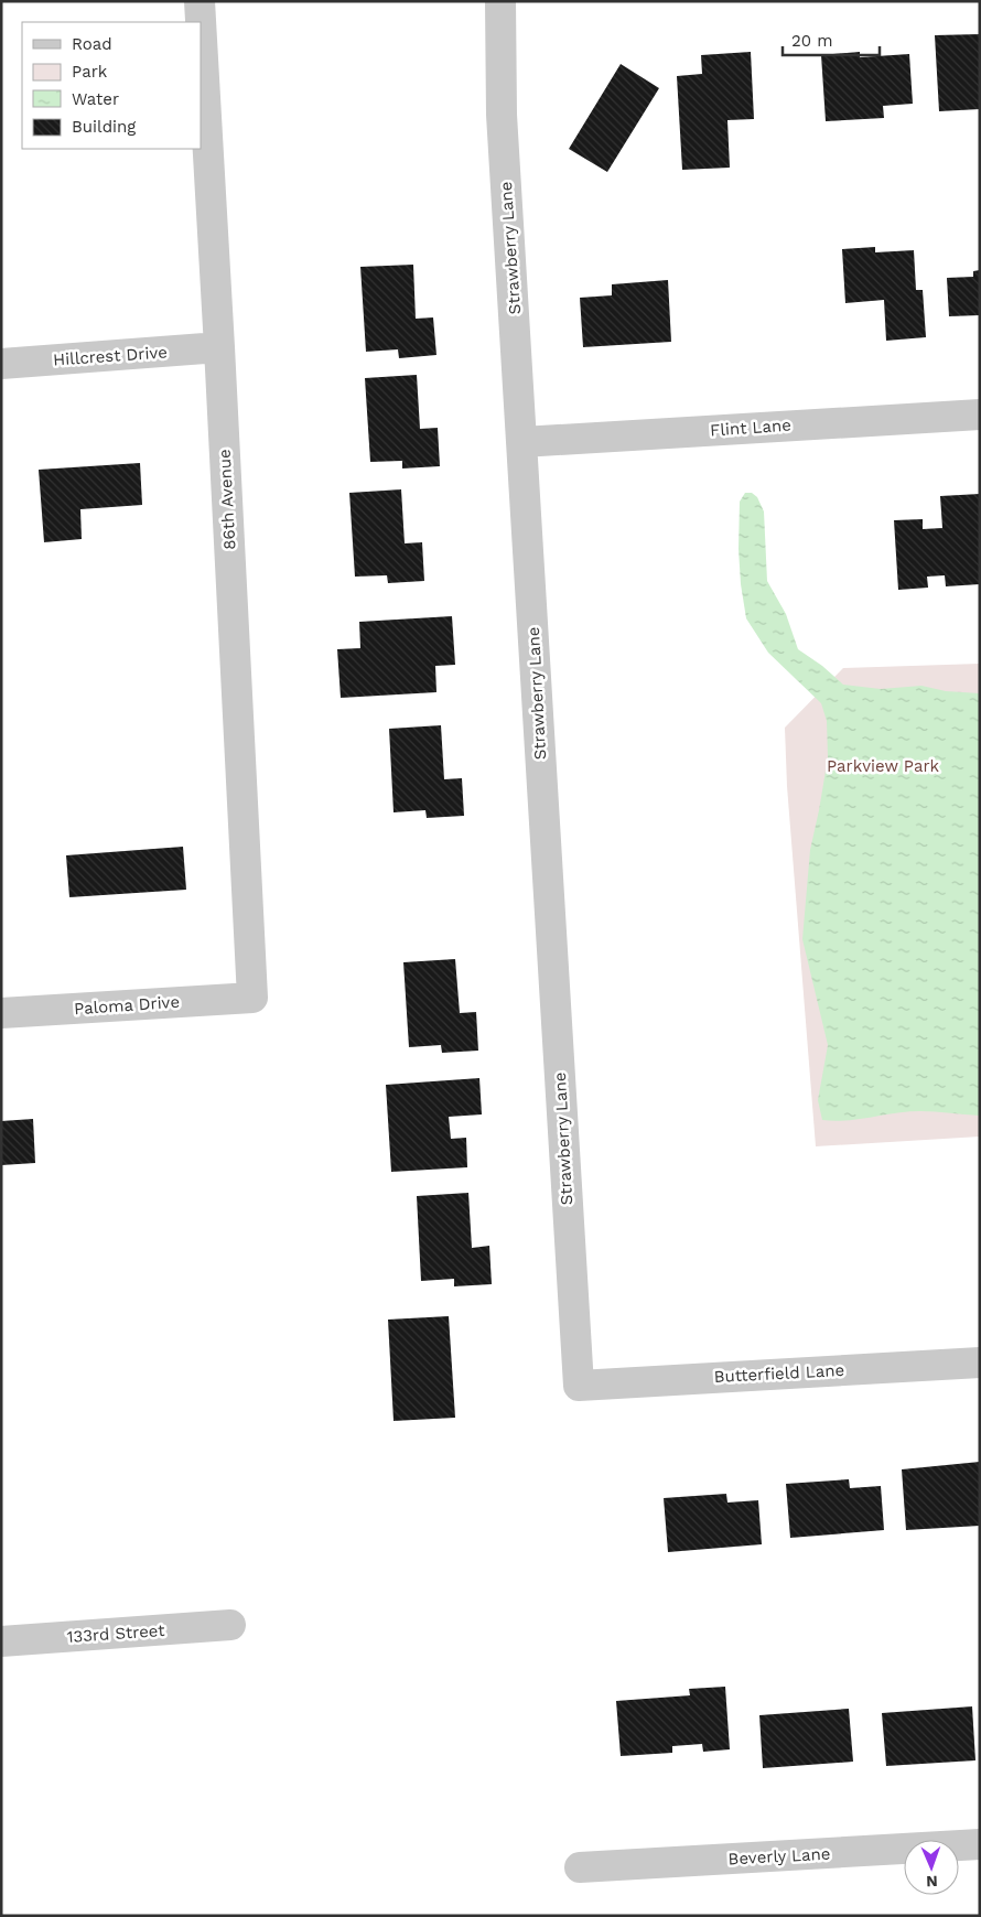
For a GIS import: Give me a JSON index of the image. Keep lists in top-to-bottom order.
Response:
{
  "streets": {
    "street": [
      "Strawberry Lane",
      "Hillcrest Drive",
      "Flint Lane",
      "86th Avenue",
      "Paloma Drive",
      "Butterfield Lane",
      "133rd Street",
      "Beverly Lane"
    ]
  },
  "crossings": [
    ["Strawberry Lane", "Flint Lane"],
    ["Strawberry Lane", "Butterfield Lane"],
    ["Hillcrest Drive", "86th Avenue"],
    ["86th Avenue", "Paloma Drive"]
  ],
  "parks": ["Parkview Park"],
  "legend": [
    "Road",
    "Park",
    "Water",
    "Building"
  ],
  "scale_bar": "20 m",
  "north": "bottom"
}
